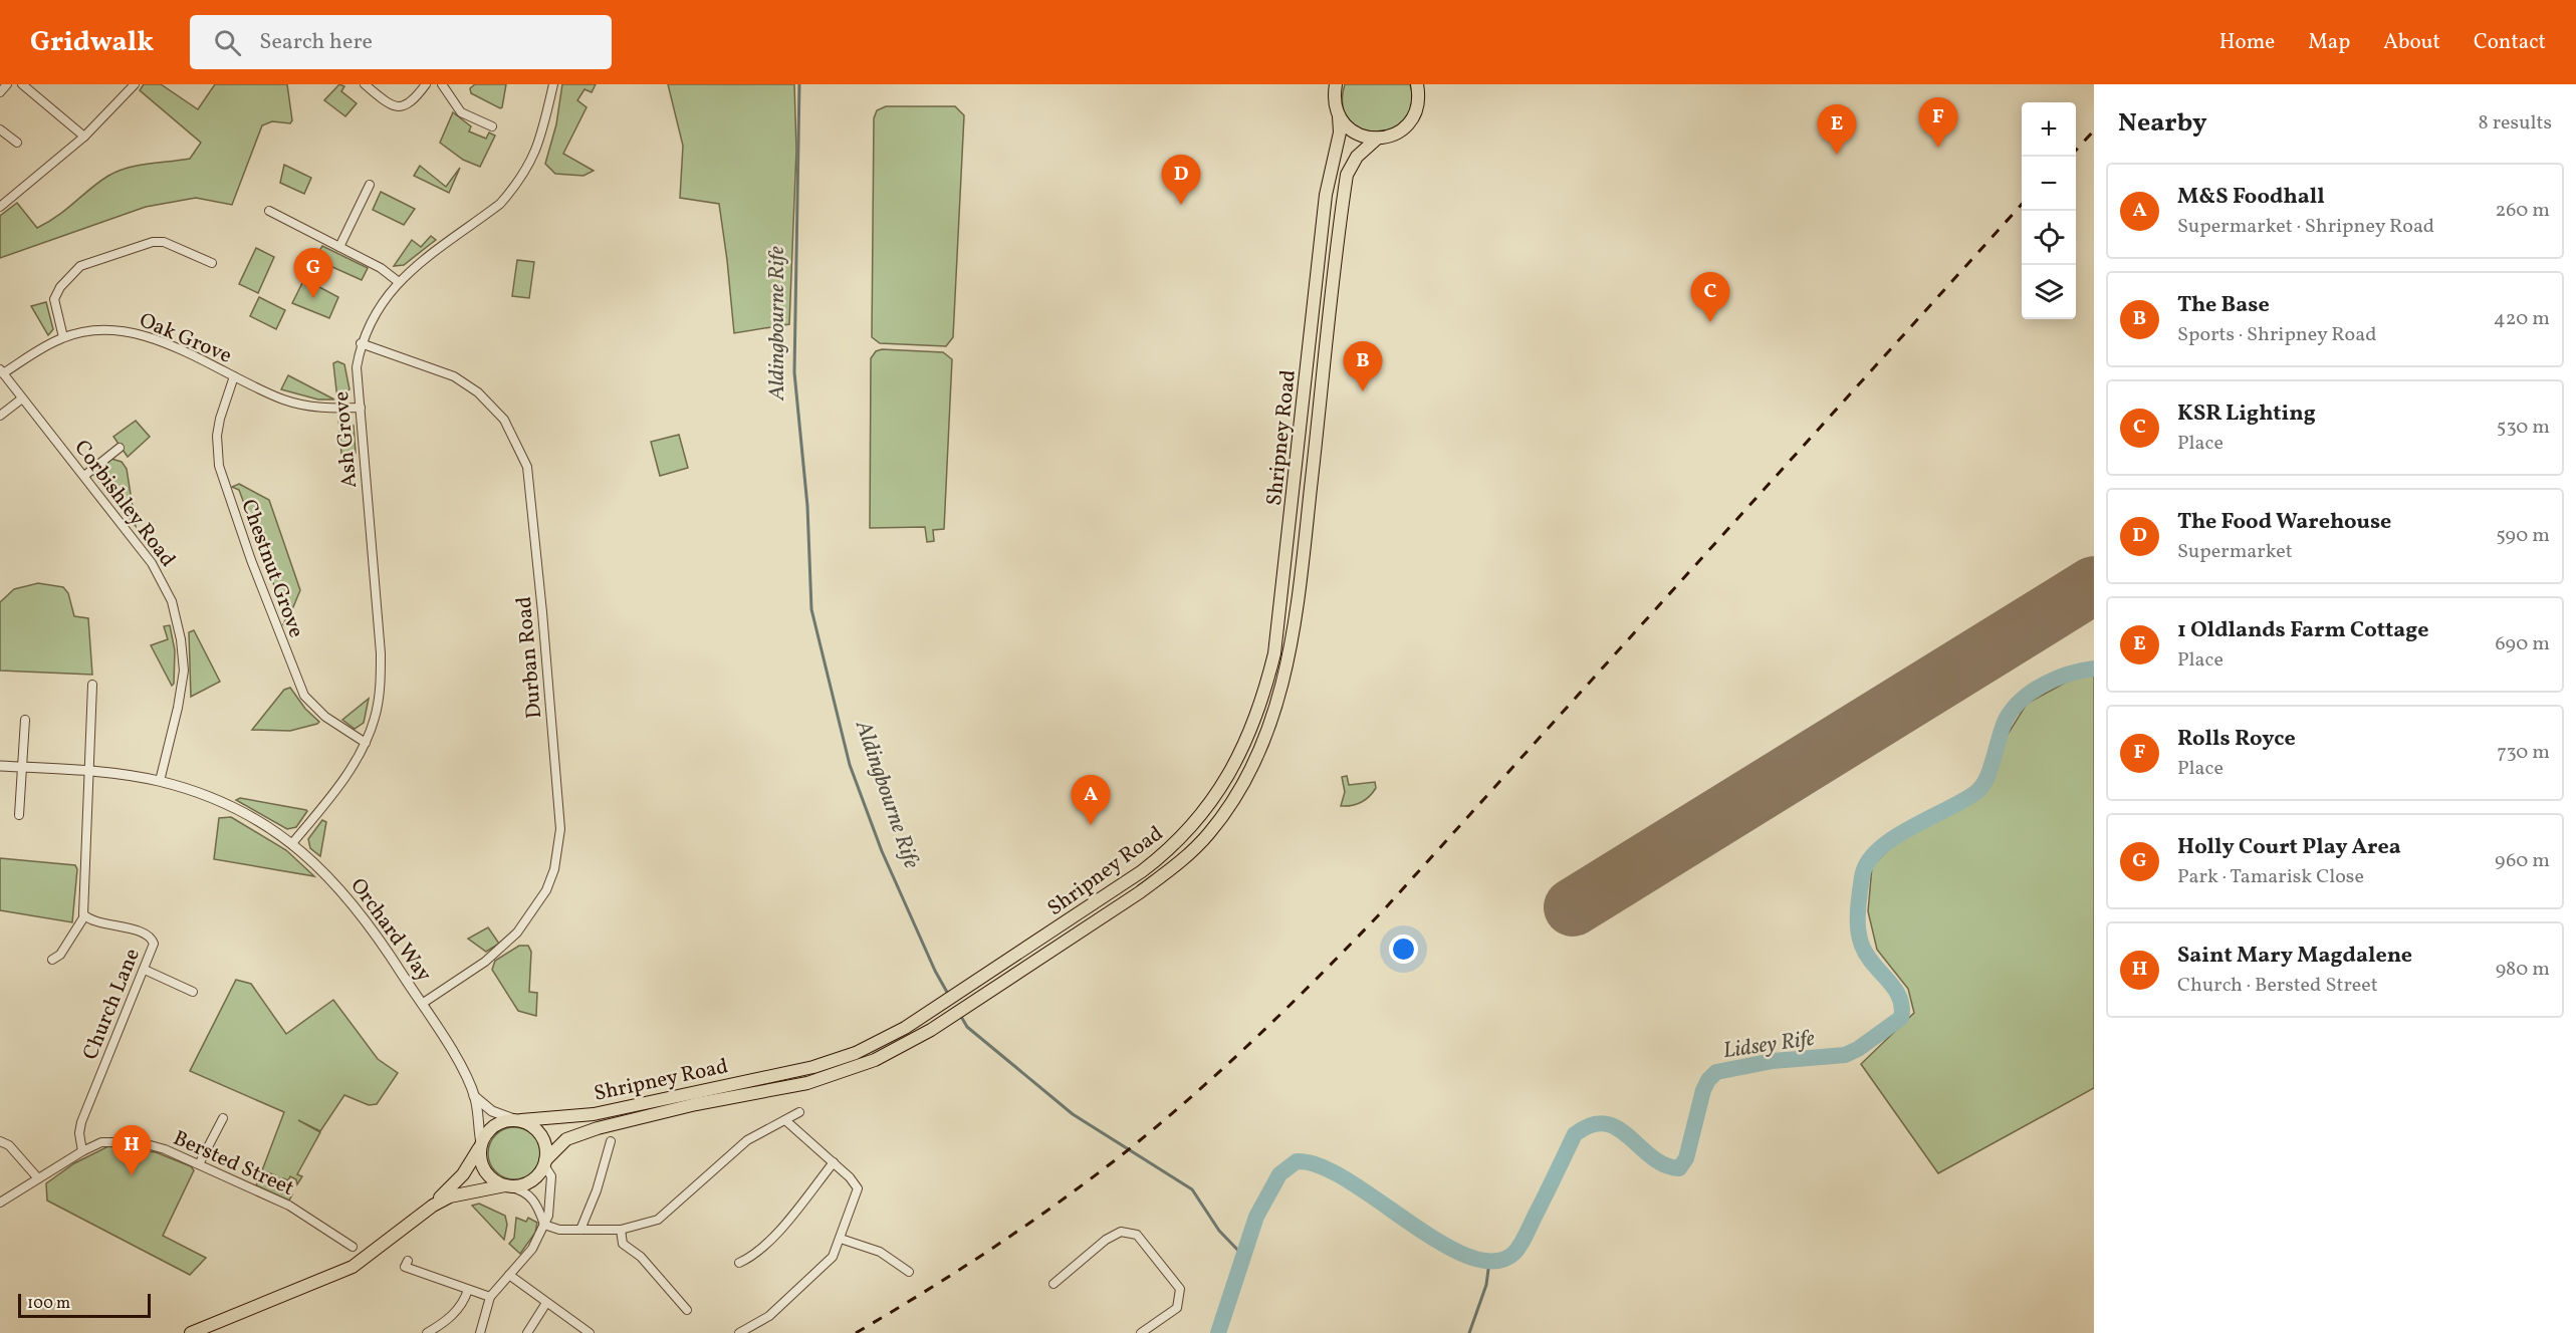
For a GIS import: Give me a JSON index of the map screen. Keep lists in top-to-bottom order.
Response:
{
  "streets": {
    "main road": ["Shripney Road"],
    "street": [
      "Oak Grove",
      "Ash Grove",
      "Corbishley Road",
      "Chestnut Grove",
      "Durban Road",
      "Orchard Way",
      "Church Lane",
      "Bersted Street"
    ]
  },
  "crossings": [
    ["Oak Grove", "Ash Grove"],
    ["Oak Grove", "Corbishley Road"],
    ["Oak Grove", "Chestnut Grove"],
    ["Ash Grove", "Chestnut Grove"],
    ["Ash Grove", "Durban Road"],
    ["Ash Grove", "Orchard Way"],
    ["Corbishley Road", "Orchard Way"],
    ["Durban Road", "Orchard Way"],
    ["Church Lane", "Bersted Street"]
  ],
  "water": ["Aldingbourne Rife", "Lidsey Rife"],
  "scale_bar": "100 m",
  "page": {
    "header": "Gridwalk",
    "search": "Search here",
    "nav": [
      "Home",
      "Map",
      "About",
      "Contact"
    ],
    "heading": ["Nearby", "8 results"],
    "pins": [
      "F",
      "E",
      "D",
      "G",
      "C",
      "B",
      "A",
      "H"
    ],
    "map_buttons": ["+", "−"],
    "list": [
      {
        "mark": "A",
        "name": "M&S Foodhall",
        "note": "Supermarket · Shripney Road",
        "value": "260 m"
      },
      {
        "mark": "B",
        "name": "The Base",
        "note": "Sports · Shripney Road",
        "value": "420 m"
      },
      {
        "mark": "C",
        "name": "KSR Lighting",
        "note": "Place",
        "value": "530 m"
      },
      {
        "mark": "D",
        "name": "The Food Warehouse",
        "note": "Supermarket",
        "value": "590 m"
      },
      {
        "mark": "E",
        "name": "1 Oldlands Farm Cottage",
        "note": "Place",
        "value": "690 m"
      },
      {
        "mark": "F",
        "name": "Rolls Royce",
        "note": "Place",
        "value": "730 m"
      },
      {
        "mark": "G",
        "name": "Holly Court Play Area",
        "note": "Park · Tamarisk Close",
        "value": "960 m"
      },
      {
        "mark": "H",
        "name": "Saint Mary Magdalene",
        "note": "Church · Bersted Street",
        "value": "980 m"
      }
    ],
    "scale": "100 m"
  }
}
